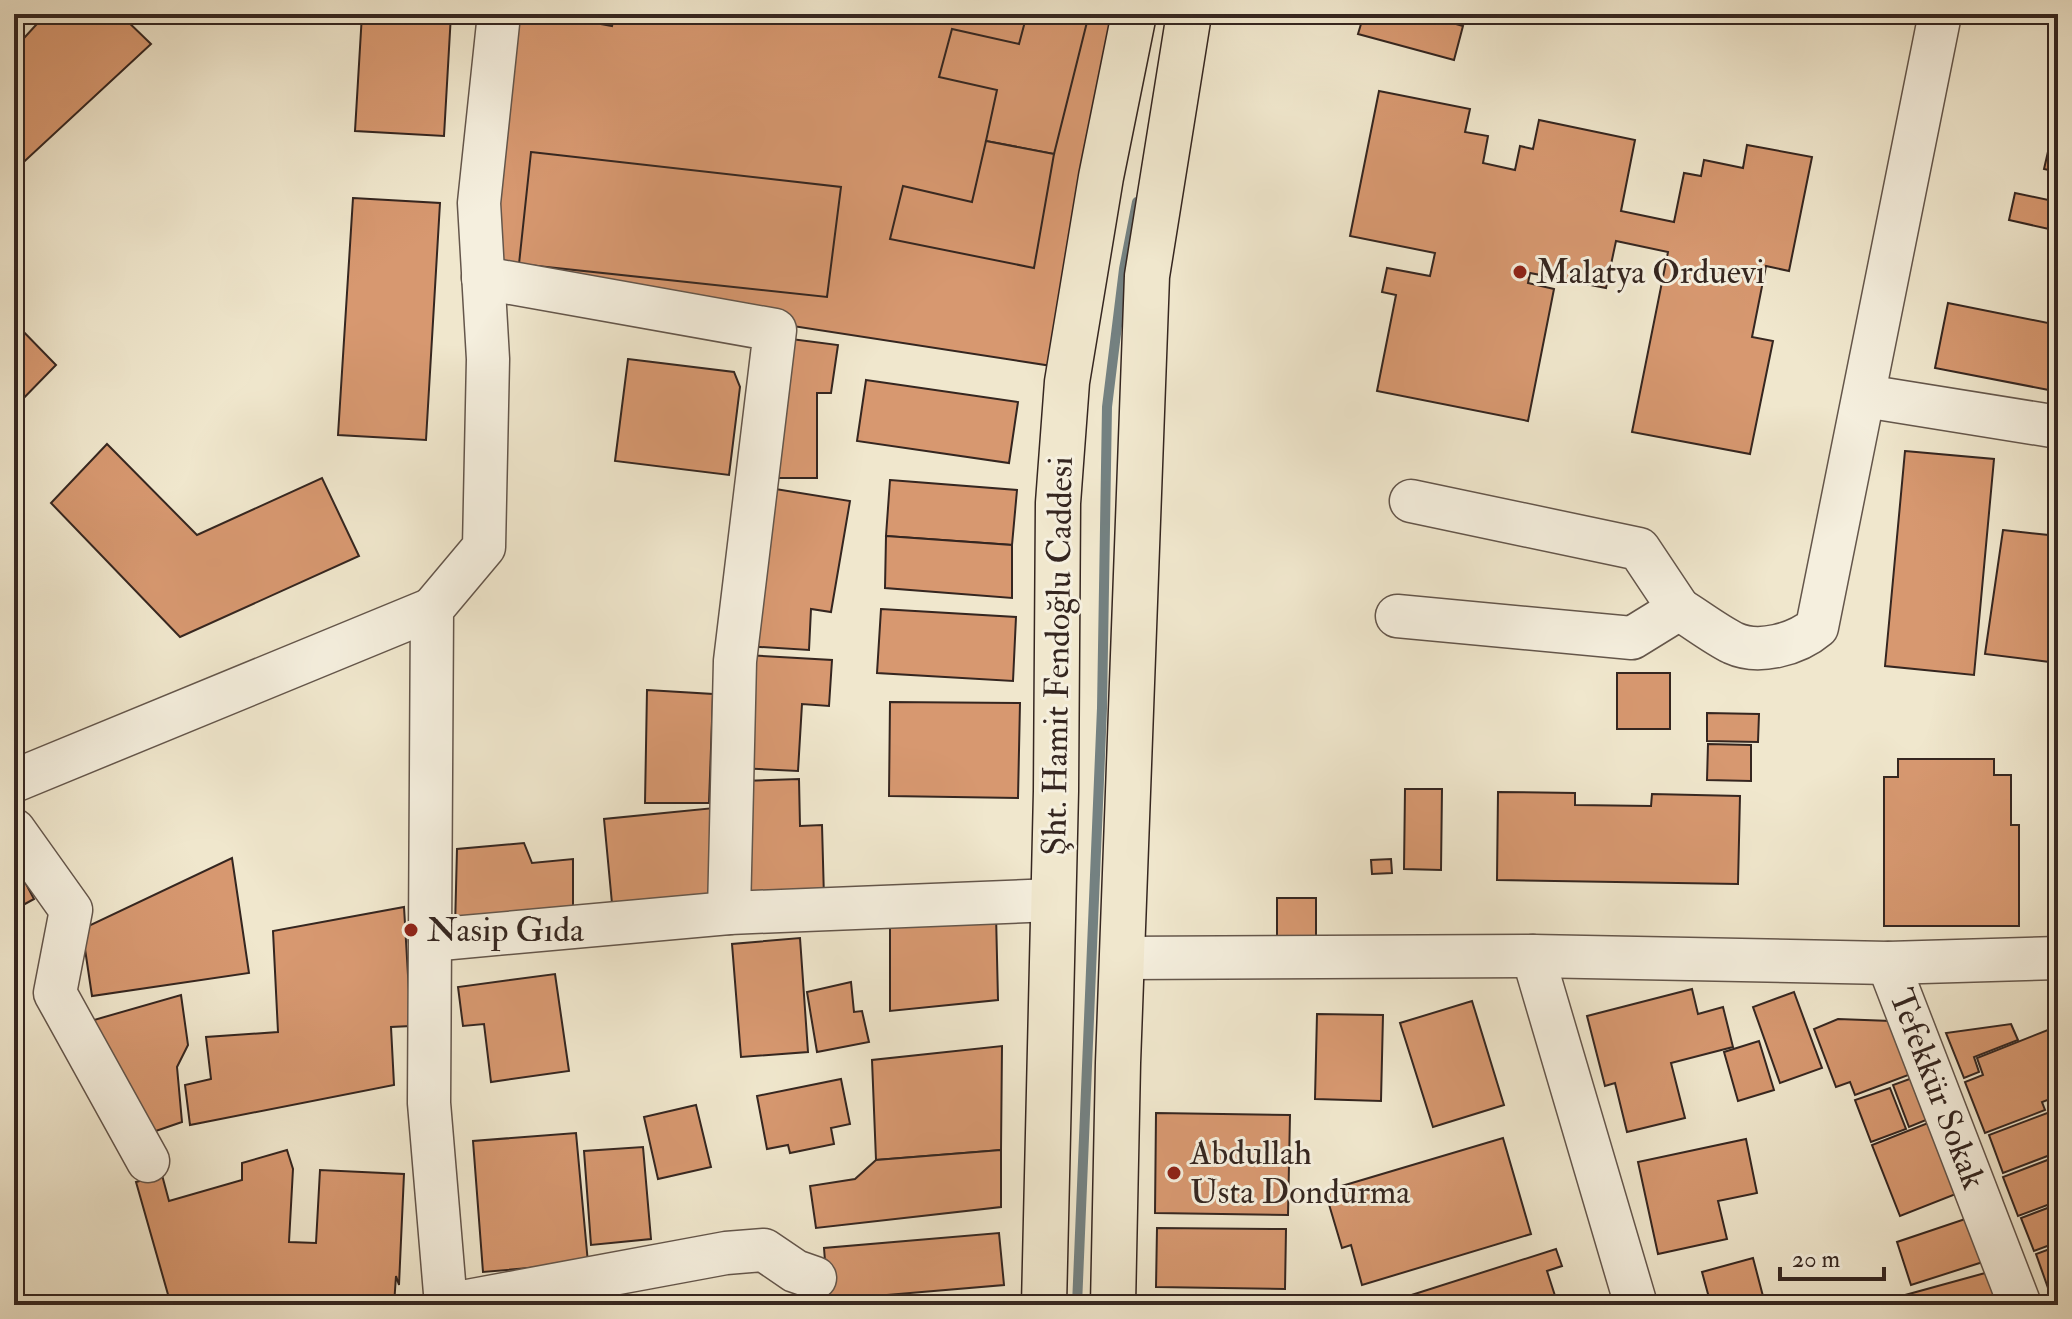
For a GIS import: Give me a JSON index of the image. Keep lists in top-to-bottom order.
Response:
{
  "streets": {
    "main road": ["Şht. Hamit Fendoğlu Caddesi"],
    "street": ["Tefekkür Sokak"]
  },
  "places": ["Malatya Orduevi", "Nasip Gıda", "Abdullah Usta Dondurma"],
  "scale_bar": "20 m"
}
